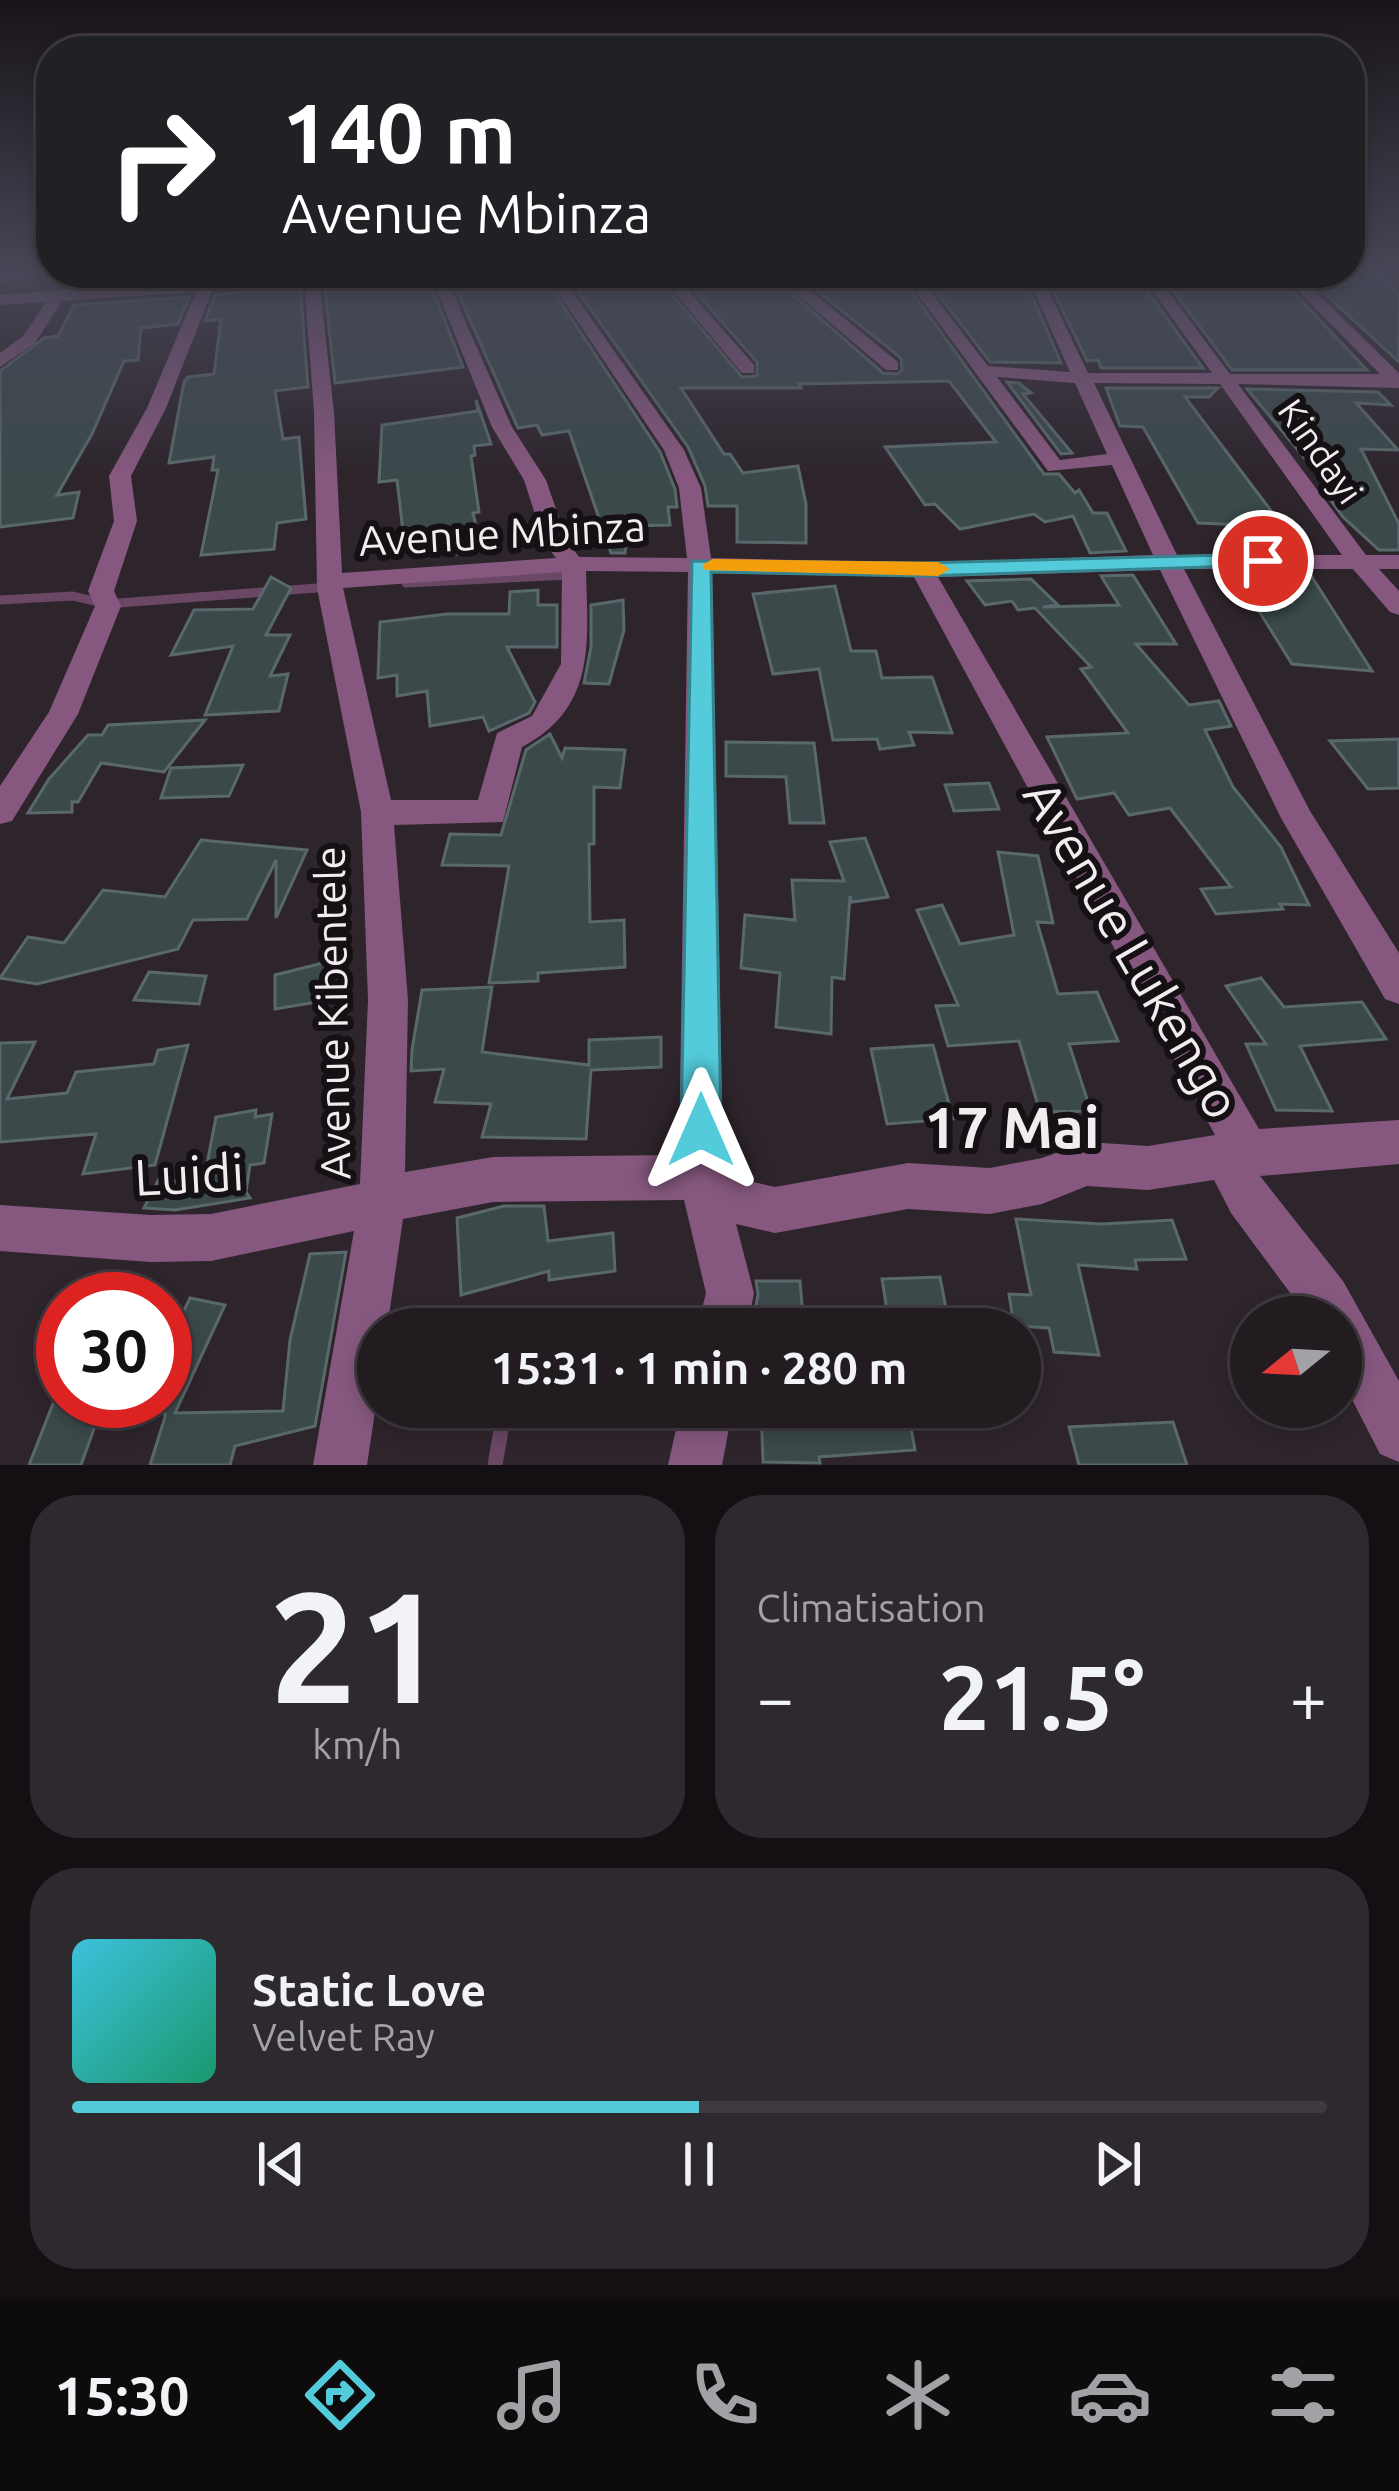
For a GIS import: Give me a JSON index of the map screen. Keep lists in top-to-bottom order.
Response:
{
  "streets": {
    "street": [
      "Kindayi",
      "Avenue Mbinza",
      "Avenue Lukengo",
      "Avenue Kibentele",
      "Luidi"
    ]
  },
  "crossings": [
    ["Kindayi", "Avenue Mbinza"],
    ["Avenue Mbinza", "Avenue Lukengo"],
    ["Avenue Mbinza", "Avenue Kibentele"],
    ["Avenue Kibentele", "Luidi"]
  ],
  "districts": ["17 Mai"],
  "north": "left",
  "page": {
    "turn": ["140 m", "Avenue Mbinza"],
    "limit": "30",
    "trip": "15:31 · 1 min · 280 m",
    "tile": [
      ["21", "km/h"],
      "Climatisation"
    ],
    "heat": ["−", "21.5°", "+"],
    "song": ["Static Love", "Velvet Ray"],
    "tabs": "15:30"
  }
}
